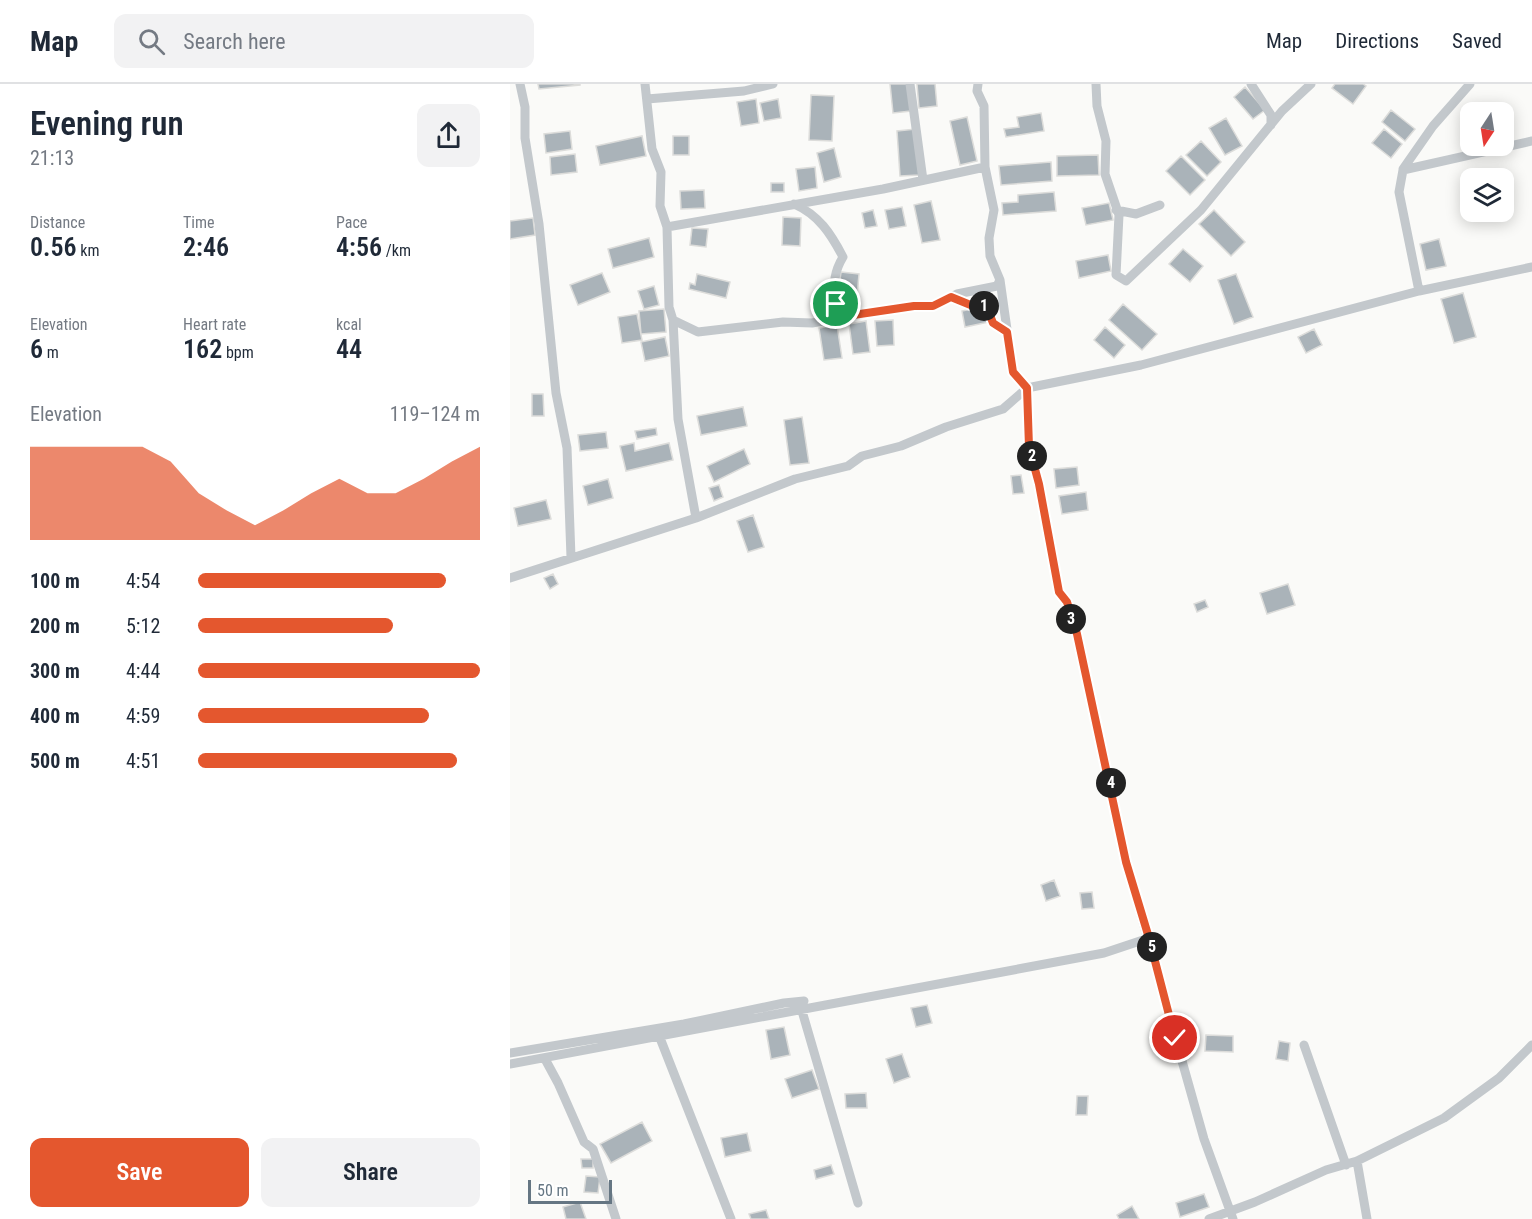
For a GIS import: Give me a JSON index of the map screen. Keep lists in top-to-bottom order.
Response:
{
  "scale_bar": "50 m",
  "north": "bottom",
  "page": {
    "header": "Map",
    "search": "Search here",
    "nav": ["Map", "Directions", "Saved"],
    "heading": ["Evening run", "21:13"],
    "stats": [
      ["Distance", "0.56 km"],
      ["Time", "2:46"],
      ["Pace", "4:56 /km"],
      ["Elevation", "6 m"],
      ["Heart rate", "162 bpm"],
      ["kcal", "44"]
    ],
    "pins": [
      "1",
      "2",
      "3",
      "4",
      "5"
    ],
    "chart": ["Elevation", "119–124 m"],
    "list": [
      {
        "name": "100 m",
        "note": "4:54"
      },
      {
        "name": "200 m",
        "note": "5:12"
      },
      {
        "name": "300 m",
        "note": "4:44"
      },
      {
        "name": "400 m",
        "note": "4:59"
      },
      {
        "name": "500 m",
        "note": "4:51"
      }
    ],
    "buttons": ["Save", "Share"],
    "scale": "50 m"
  }
}
